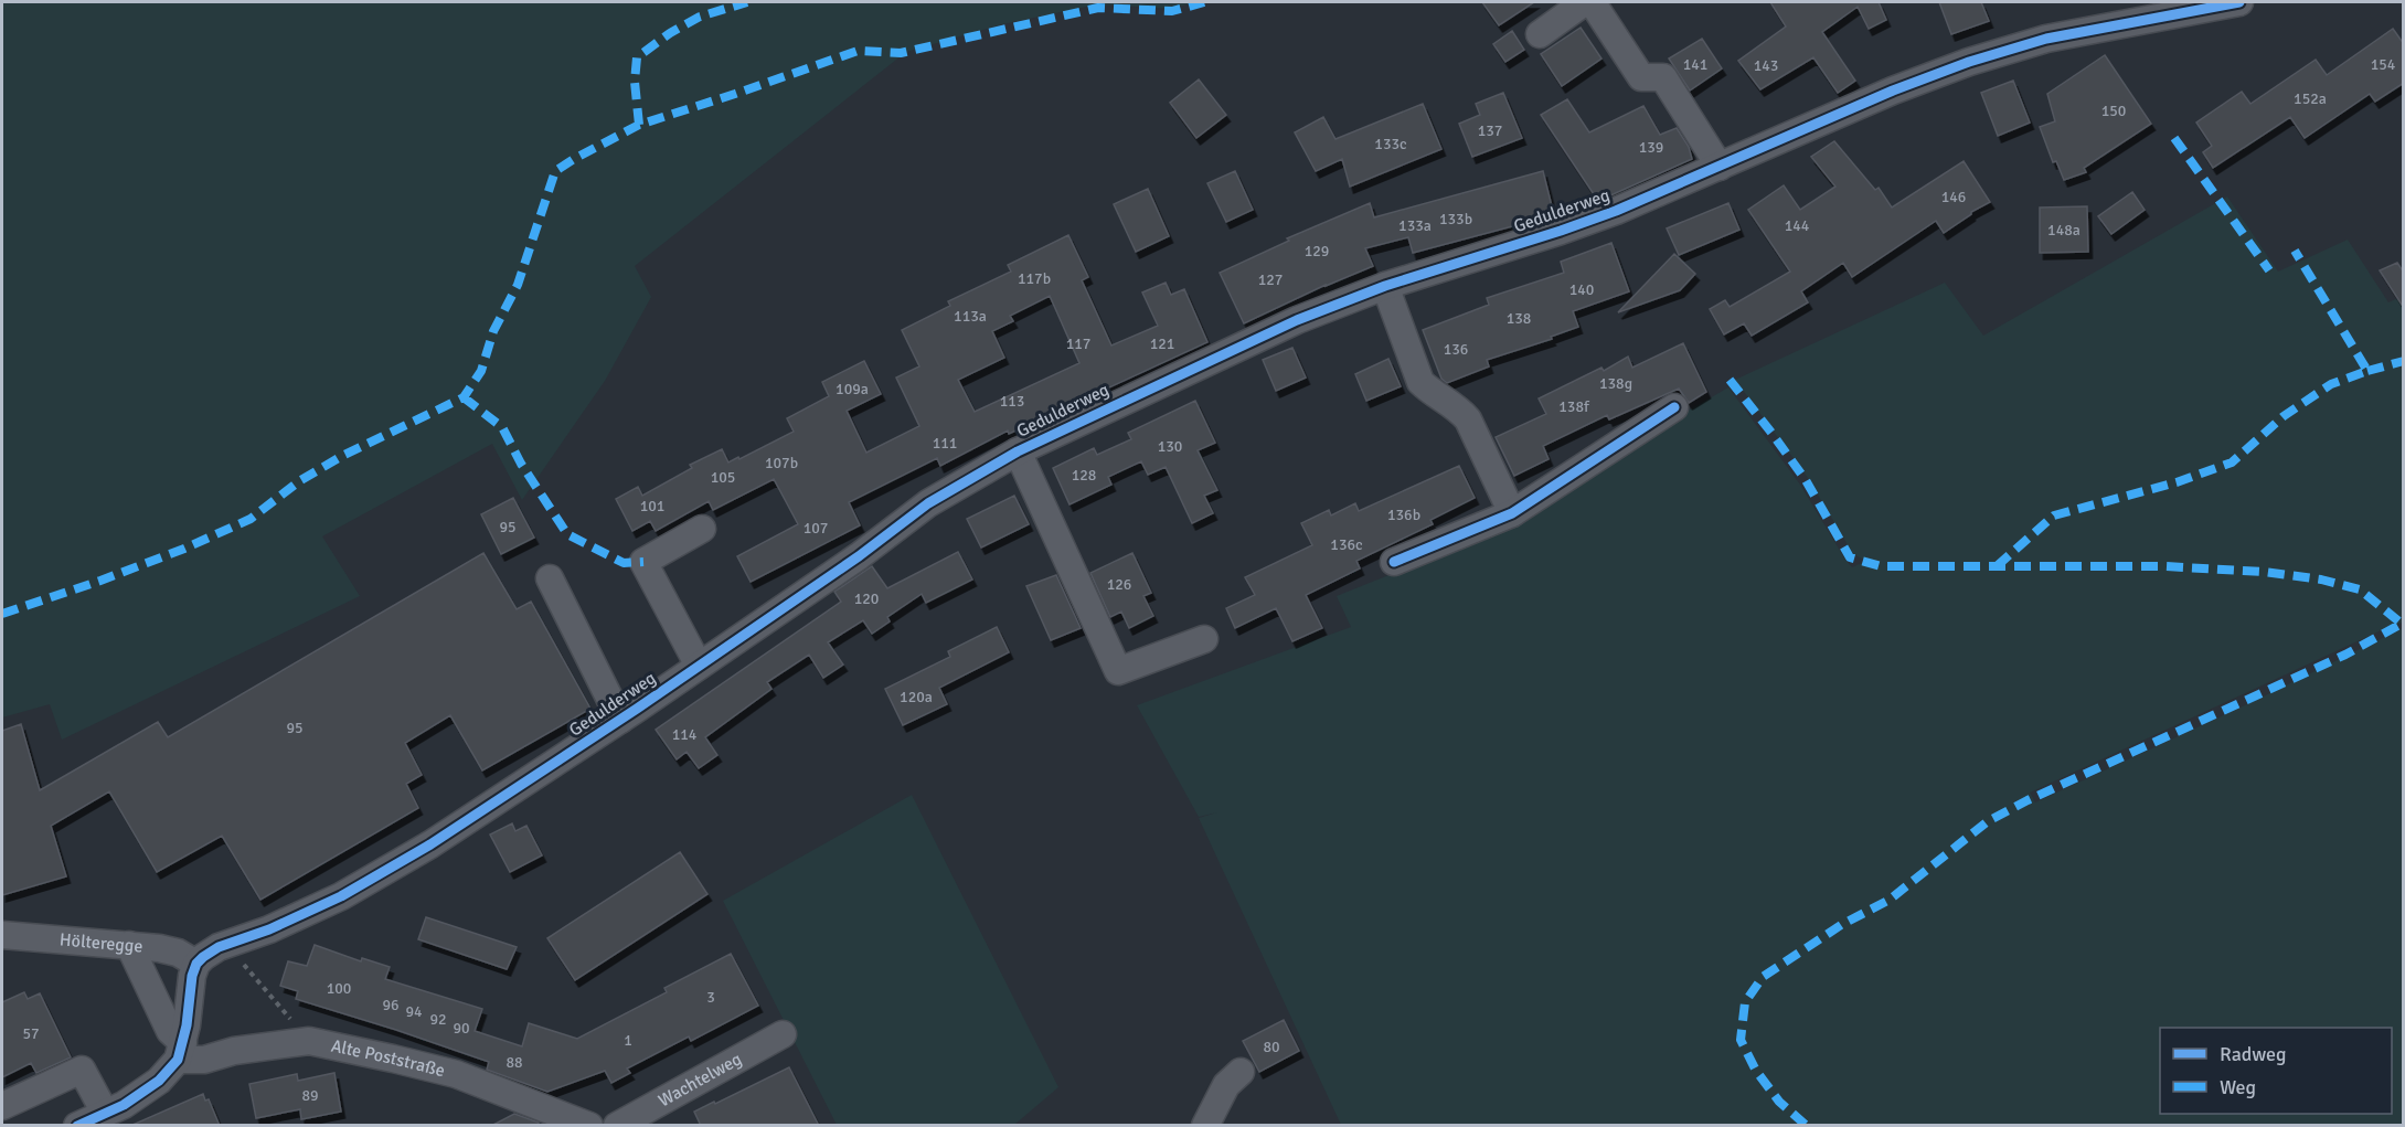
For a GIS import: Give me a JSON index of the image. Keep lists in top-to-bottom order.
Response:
{
  "streets": {
    "street": [
      "Gedulderweg",
      "Hölteregge",
      "Alte Poststraße",
      "Wachtelweg"
    ]
  },
  "crossings": [
    ["Gedulderweg", "Hölteregge"]
  ],
  "house_numbers": [
    "141",
    "154",
    "143",
    "152a",
    "150",
    "137",
    "133c",
    "139",
    "146",
    "133b",
    "133a",
    "144",
    "148a",
    "129",
    "117b",
    "127",
    "140",
    "113a",
    "138",
    "117",
    "121",
    "136",
    "138g",
    "109a",
    "113",
    "138f",
    "111",
    "130",
    "107b",
    "128",
    "105",
    "101",
    "136b",
    "95",
    "107",
    "136c",
    "126",
    "120",
    "120a",
    "95",
    "114",
    "100",
    "3",
    "96",
    "94",
    "92",
    "90",
    "57",
    "1",
    "80",
    "88",
    "89"
  ],
  "legend": ["Radweg", "Weg"]
}
